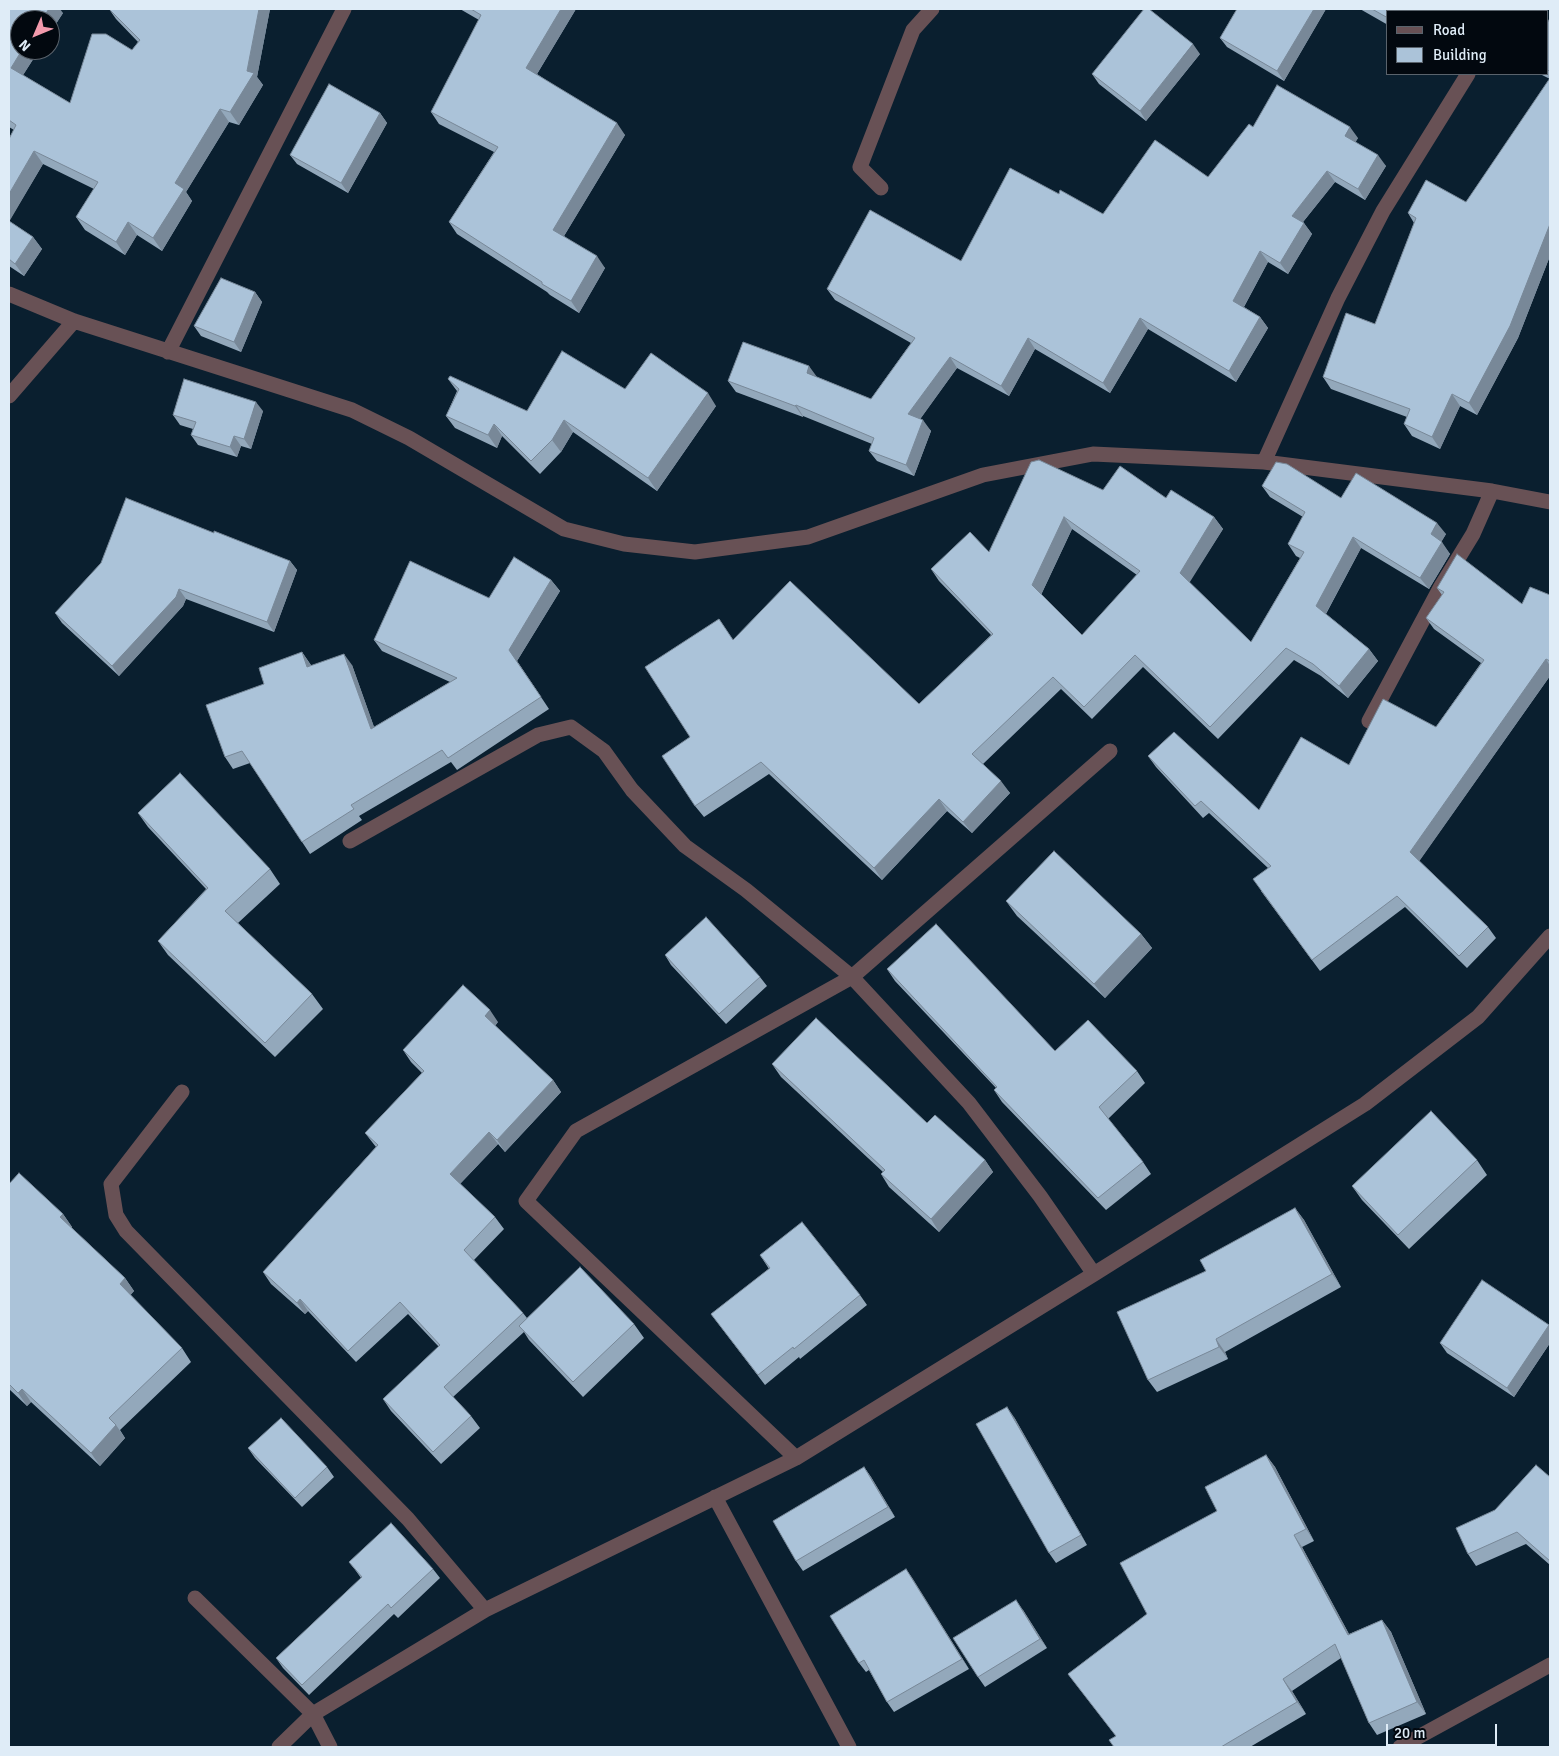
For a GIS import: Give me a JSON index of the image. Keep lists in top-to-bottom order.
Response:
{
  "legend": ["Road", "Building"],
  "scale_bar": "20 m",
  "north": "bottom left"
}
